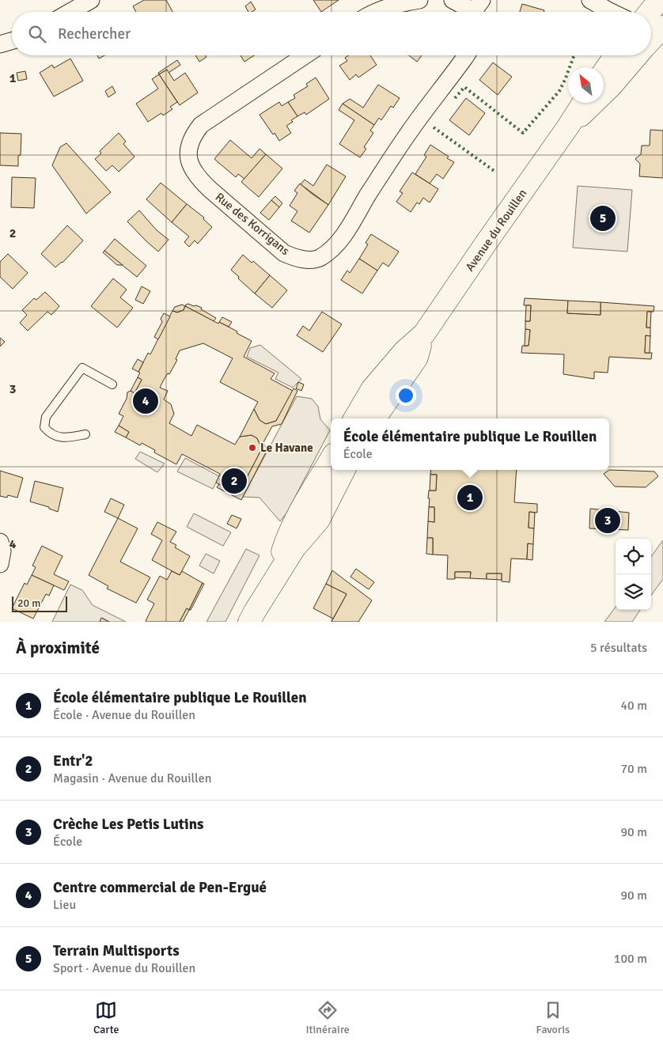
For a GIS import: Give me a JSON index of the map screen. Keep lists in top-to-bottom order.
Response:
{
  "streets": {
    "main road": ["Avenue du Rouillen"],
    "street": ["Rue des Korrigans"]
  },
  "places": ["Le Havane"],
  "scale_bar": "20 m",
  "north": "top left",
  "page": {
    "search": "Rechercher",
    "pins": [
      "5",
      "4",
      "2",
      "1",
      "3"
    ],
    "popup": ["École élémentaire publique Le Rouillen", "École"],
    "scale": "20 m",
    "heading": ["À proximité", "5 résultats"],
    "list": [
      {
        "mark": "1",
        "name": "École élémentaire publique Le Rouillen",
        "note": "École · Avenue du Rouillen",
        "value": "40 m"
      },
      {
        "mark": "2",
        "name": "Entr'2",
        "note": "Magasin · Avenue du Rouillen",
        "value": "70 m"
      },
      {
        "mark": "3",
        "name": "Crèche Les Petis Lutins",
        "note": "École",
        "value": "90 m"
      },
      {
        "mark": "4",
        "name": "Centre commercial de Pen-Ergué",
        "note": "Lieu",
        "value": "90 m"
      },
      {
        "mark": "5",
        "name": "Terrain Multisports",
        "note": "Sport · Avenue du Rouillen",
        "value": "100 m"
      }
    ],
    "nav": ["Carte", "Itinéraire", "Favoris"]
  },
  "grid": {
    "rows": [
      "1",
      "2",
      "3",
      "4"
    ]
  }
}
